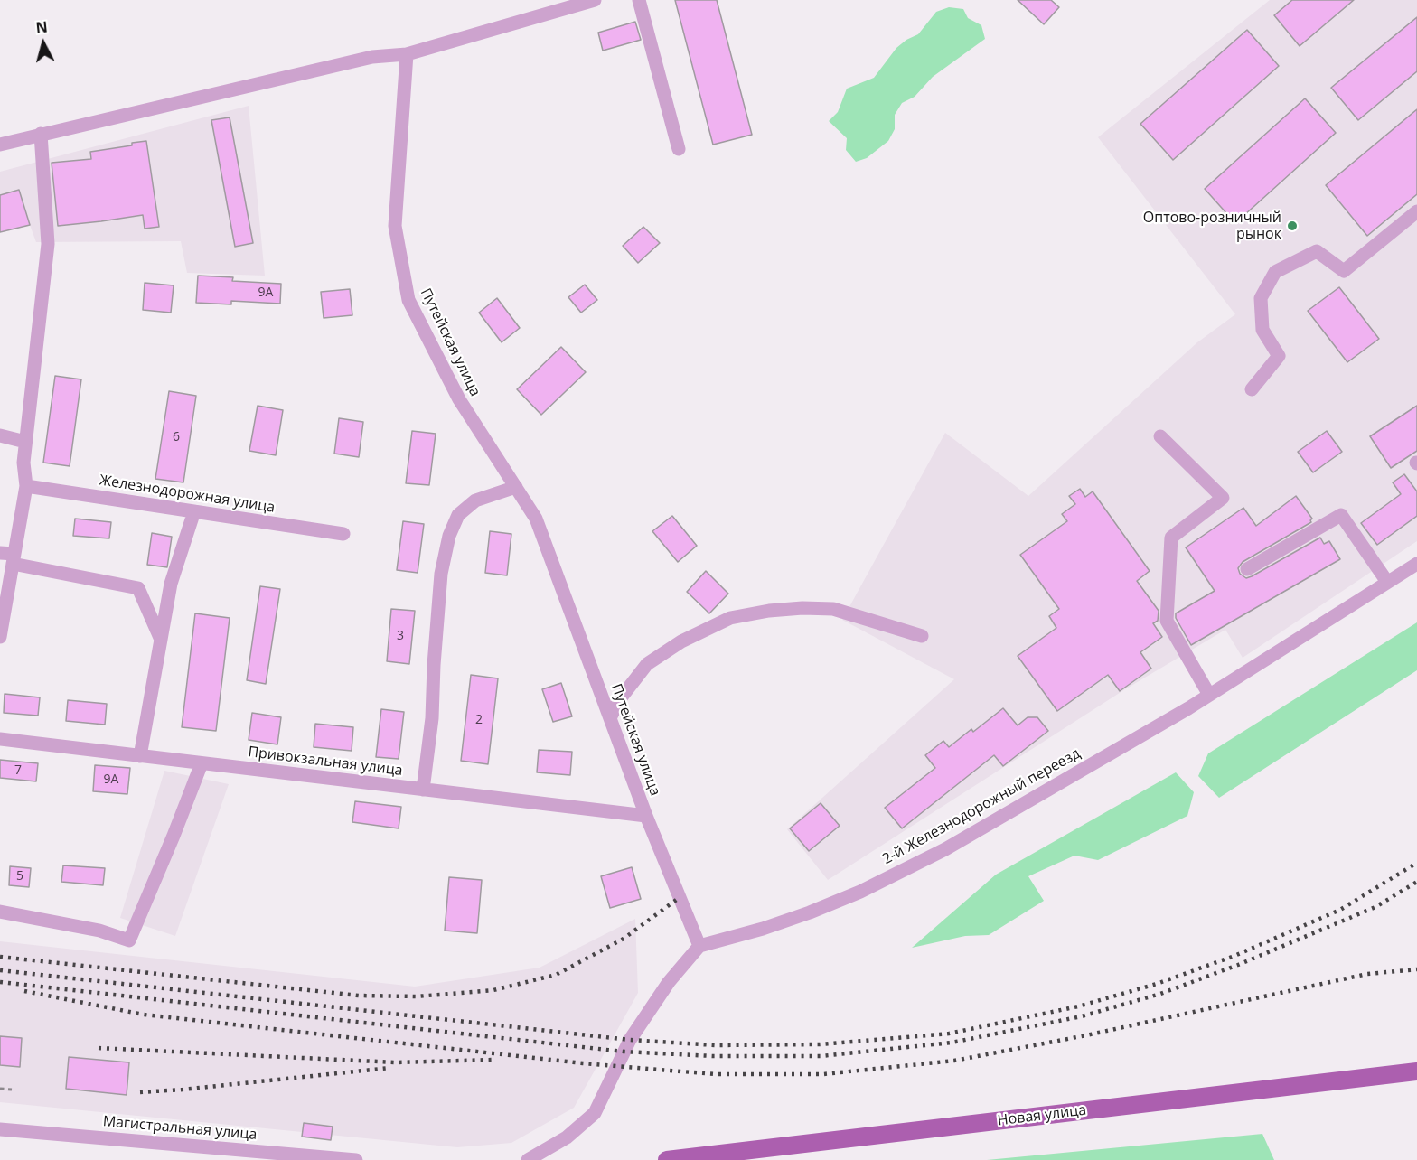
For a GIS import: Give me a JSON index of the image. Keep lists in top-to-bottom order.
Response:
{
  "streets": {
    "main road": ["Новая улица"],
    "street": [
      "Путейская улица",
      "Железнодорожная улица",
      "Привокзальная улица",
      "2-й Железнодорожный переезд",
      "Магистральная улица"
    ]
  },
  "crossings": [
    ["Путейская улица", "Привокзальная улица"],
    ["Путейская улица", "2-й Железнодорожный переезд"]
  ],
  "places": ["Оптово-розничный рынок"],
  "house_numbers": [
    "9А",
    "6",
    "3",
    "2",
    "7",
    "9А",
    "5"
  ],
  "north": "top"
}
